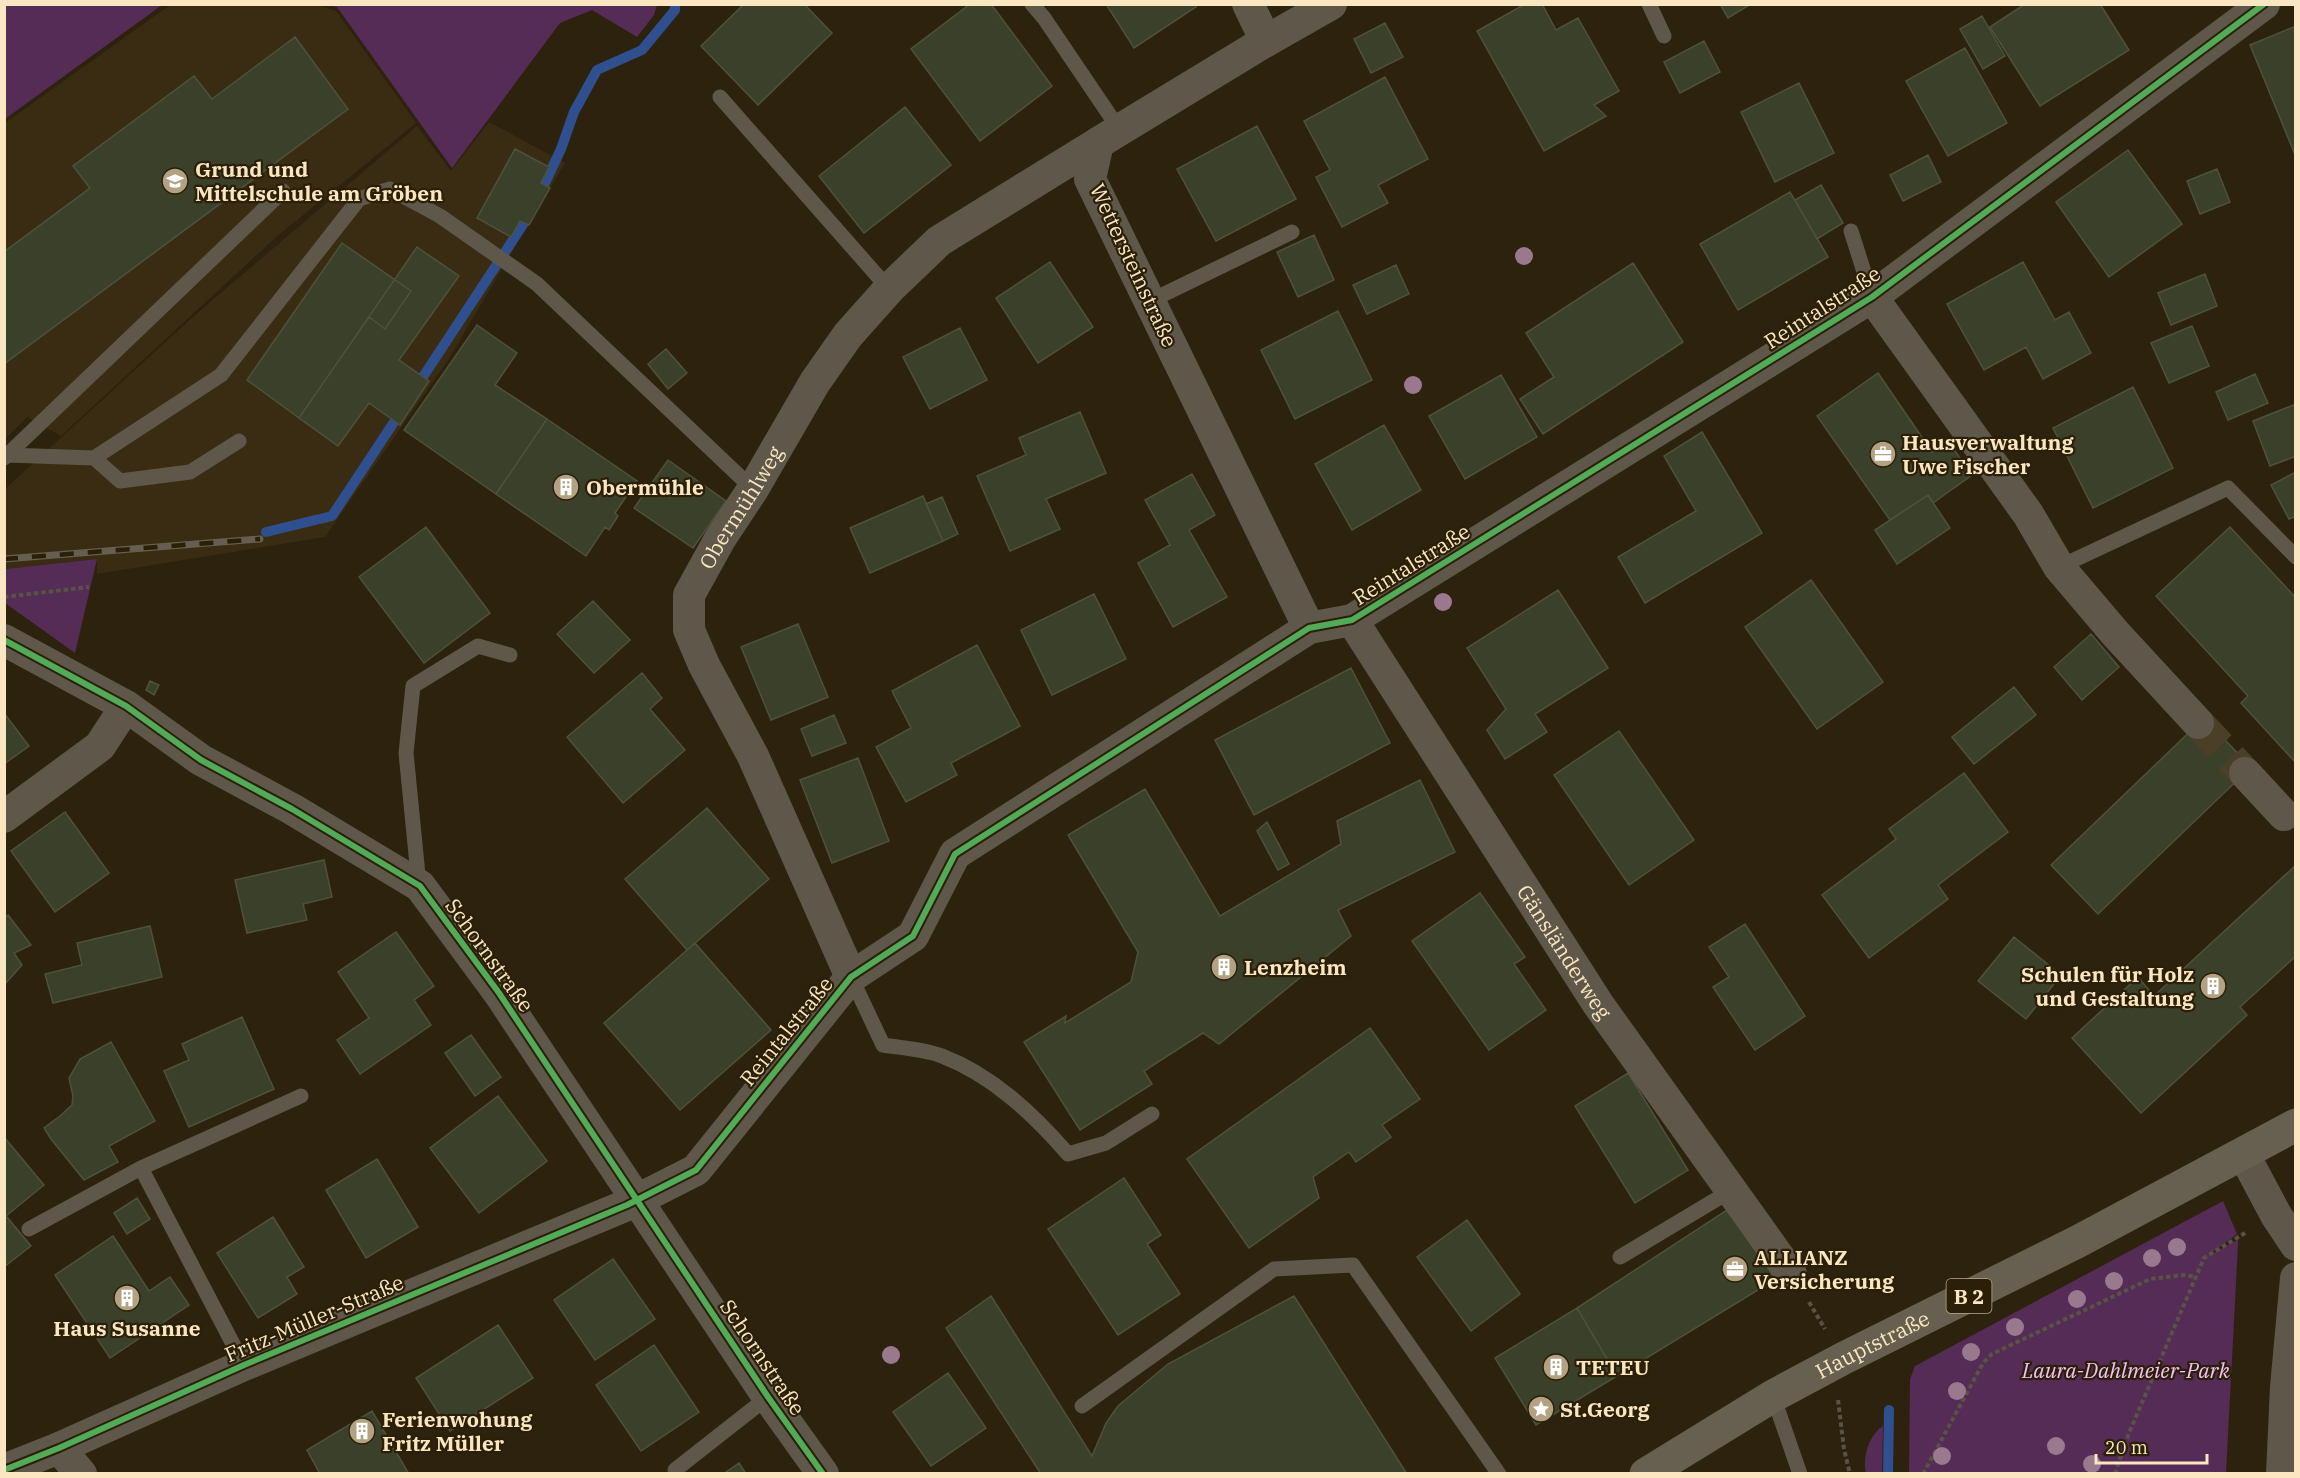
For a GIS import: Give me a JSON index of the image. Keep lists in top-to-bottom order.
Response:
{
  "streets": {
    "main road": ["B 2", "Hauptstraße"],
    "street": [
      "Wettersteinstraße",
      "Reintalstraße",
      "Obermühlweg",
      "Gänsländerweg",
      "Schornstraße",
      "Fritz-Müller-Straße"
    ]
  },
  "crossings": [
    ["Wettersteinstraße", "Reintalstraße"],
    ["Wettersteinstraße", "Obermühlweg"],
    ["Reintalstraße", "Obermühlweg"],
    ["Reintalstraße", "Gänsländerweg"],
    ["Reintalstraße", "Schornstraße"],
    ["Reintalstraße", "Fritz-Müller-Straße"],
    ["Schornstraße", "Fritz-Müller-Straße"]
  ],
  "parks": ["Laura-Dahlmeier-Park"],
  "places": {
    "school or university": ["Grund und Mittelschule am Gröben"],
    "office": ["Hausverwaltung Uwe Fischer", "ALLIANZ Versicherung"],
    "building": [
      "Obermühle",
      "Lenzheim",
      "Schulen für Holz und Gestaltung",
      "Haus Susanne",
      "TETEU",
      "Ferienwohung Fritz Müller"
    ],
    "place": ["St.Georg"]
  },
  "scale_bar": "20 m"
}
